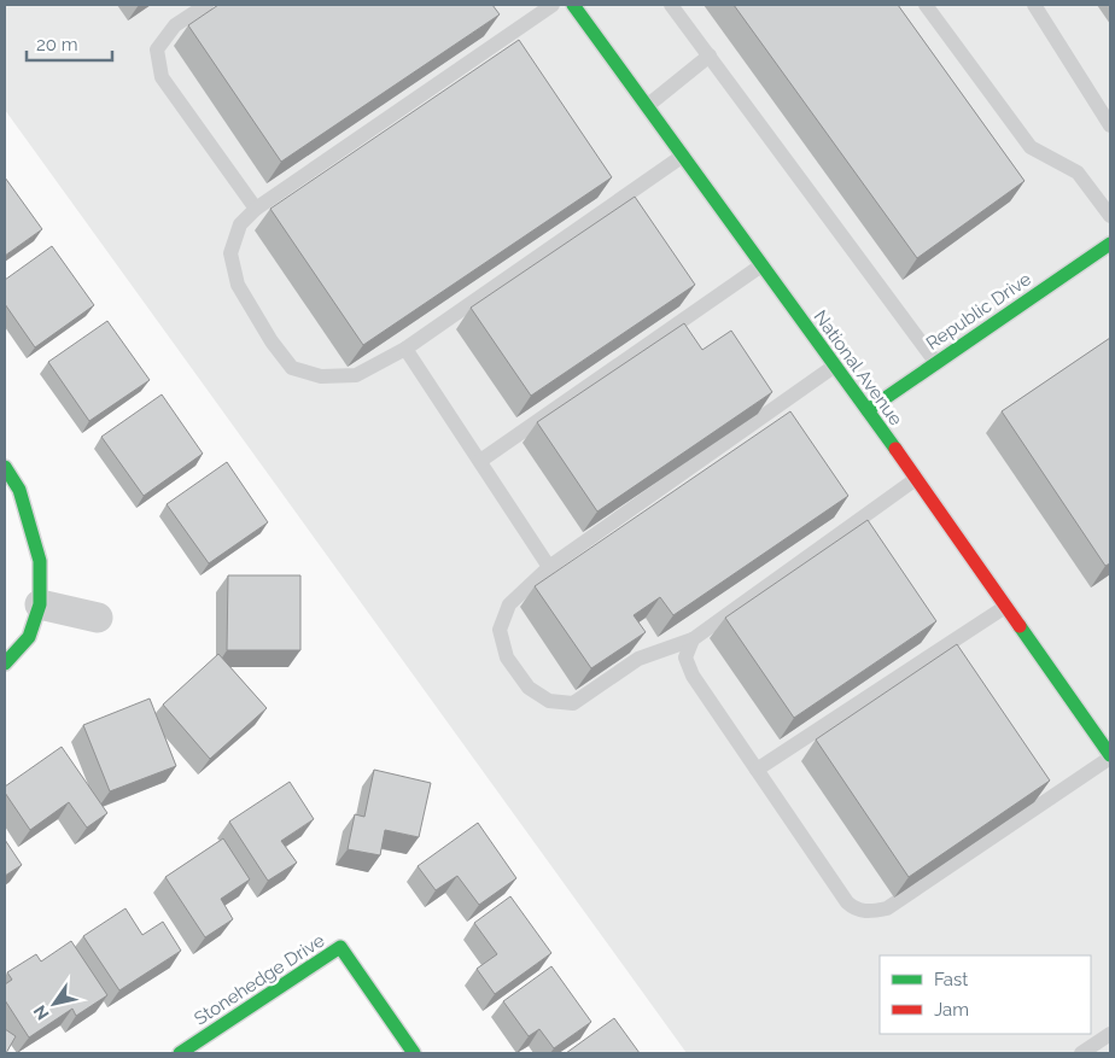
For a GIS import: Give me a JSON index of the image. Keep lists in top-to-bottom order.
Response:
{
  "streets": {
    "street": ["Republic Drive", "National Avenue", "Stonehedge Drive"]
  },
  "crossings": [
    ["Republic Drive", "National Avenue"]
  ],
  "legend": ["Fast", "Jam"],
  "scale_bar": "20 m",
  "north": "bottom left"
}
